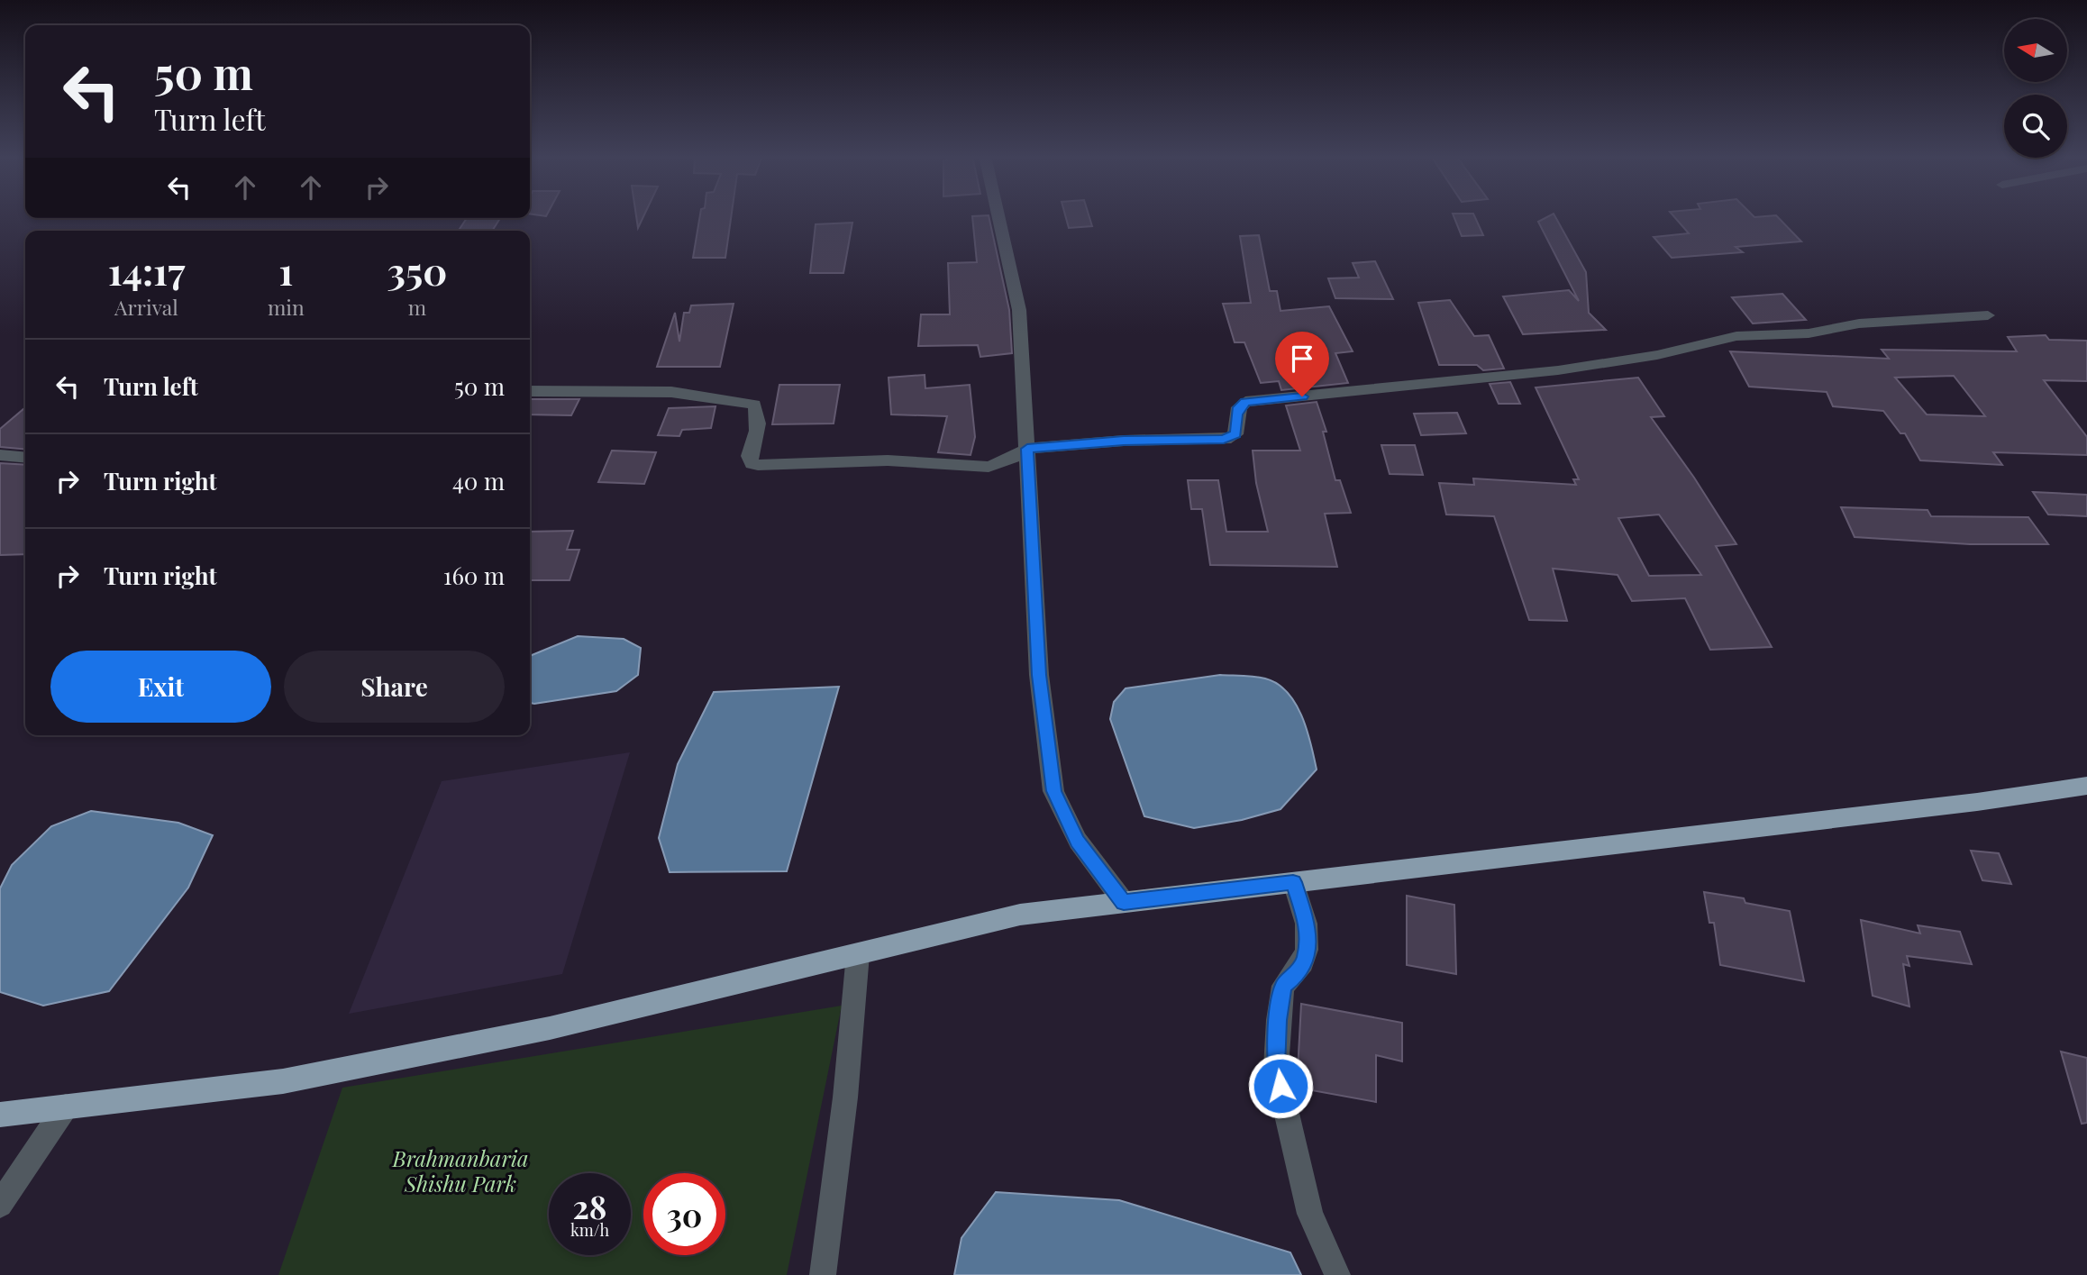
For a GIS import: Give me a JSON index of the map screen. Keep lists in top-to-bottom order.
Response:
{
  "parks": ["Brahmanbaria Shishu Park"],
  "north": "left",
  "page": {
    "turn": ["50 m", "Turn left"],
    "eta": [
      "14:17",
      "Arrival",
      "1",
      "min",
      "350",
      "m"
    ],
    "list": [
      {
        "name": "Turn left",
        "value": "50 m"
      },
      {
        "name": "Turn right",
        "value": "40 m"
      },
      {
        "name": "Turn right",
        "value": "160 m"
      }
    ],
    "buttons": ["Exit", "Share"],
    "speed": "28 km/h",
    "limit": "30"
  }
}
